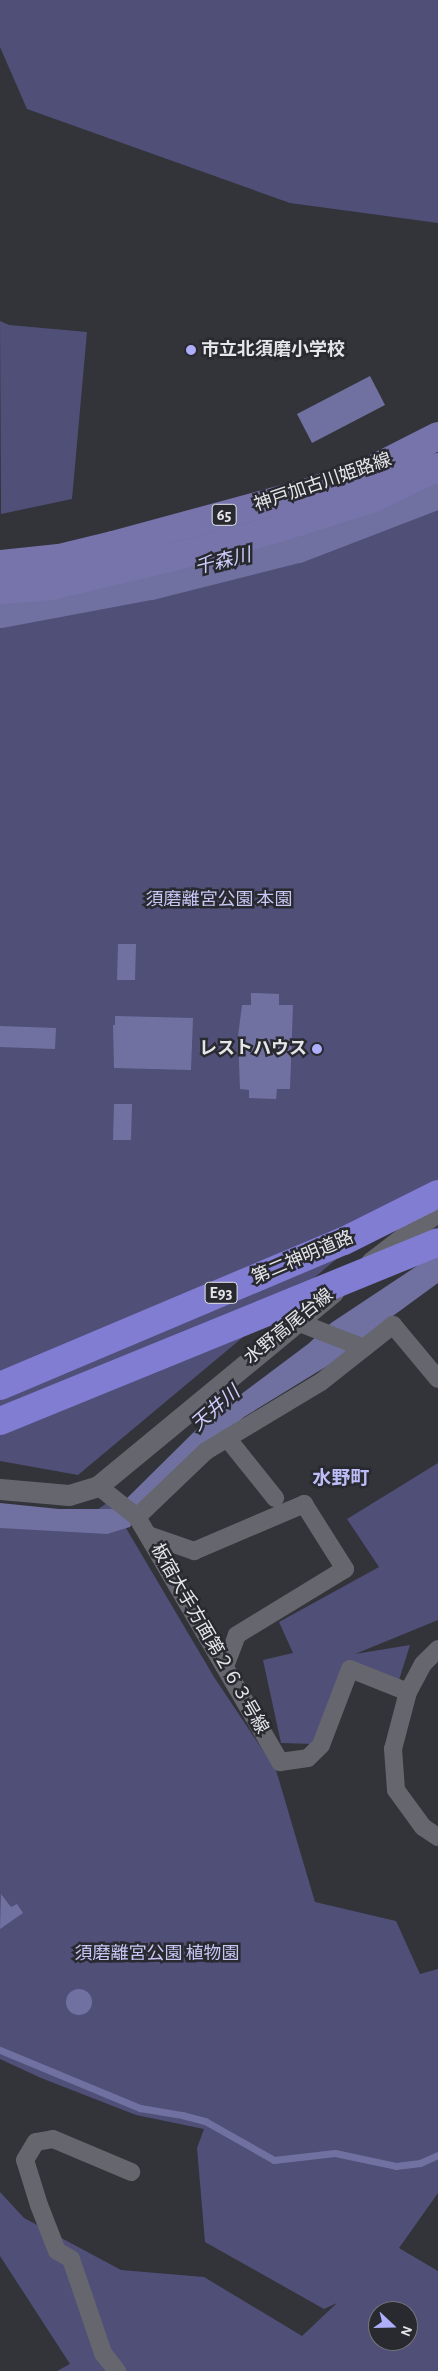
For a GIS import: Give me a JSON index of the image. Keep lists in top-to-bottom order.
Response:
{
  "streets": {
    "highway": ["第二神明道路", "E93"],
    "main road": ["神戸加古川姫路線", "65"],
    "street": ["水野高尾台線", "板宿大手方面第２６３号線"]
  },
  "districts": ["水野町"],
  "water": ["千森川", "天井川"],
  "parks": ["須磨離宮公園 本園", "須磨離宮公園 植物園"],
  "places": ["市立北須磨小学校", "レストハウス"],
  "north": "right"
}
